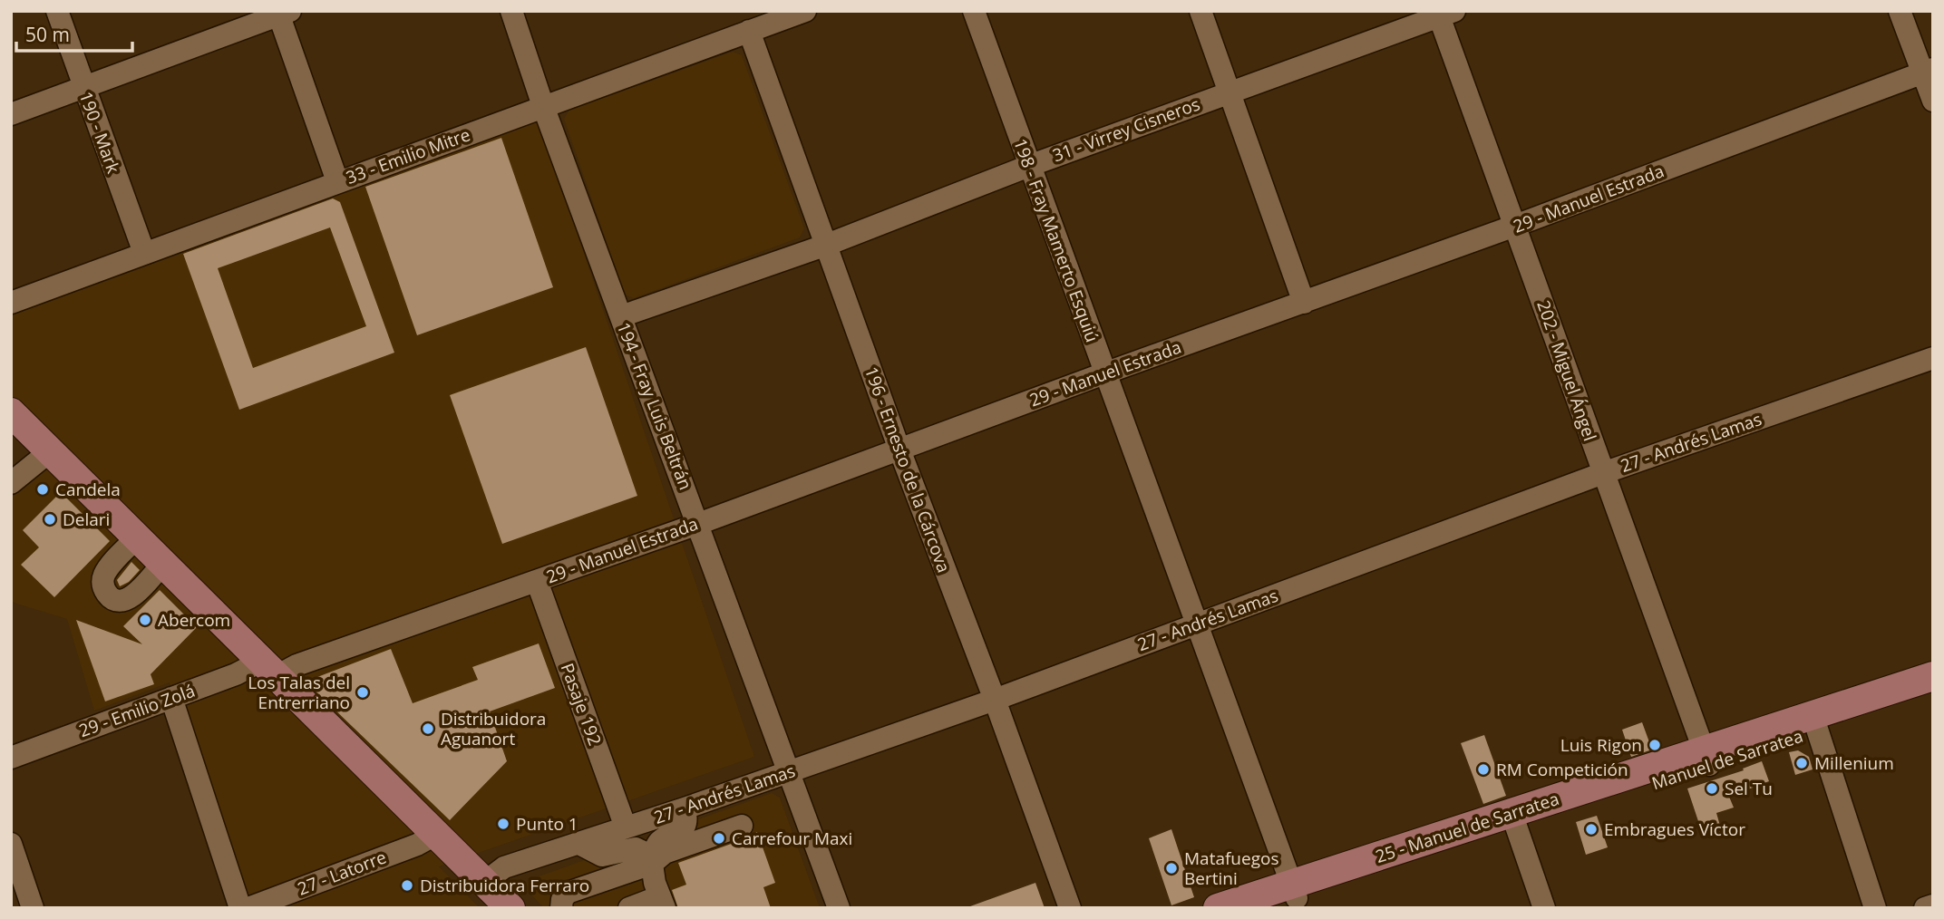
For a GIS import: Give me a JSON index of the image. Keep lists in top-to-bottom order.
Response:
{
  "streets": {
    "main road": ["Manuel de Sarratea"],
    "street": [
      "31 - Virrey Cisneros",
      "190 - Mark",
      "33 - Emilio Mitre",
      "29 - Manuel Estrada",
      "198 - Fray Mamerto Esquiú",
      "202 - Miguel Ángel",
      "194 - Fray Luis Beltrán",
      "27 - Andrés Lamas",
      "196 - Ernesto de la Cárcova",
      "Pasaje 192",
      "29 - Emilio Zolá",
      "27 - Latorre"
    ]
  },
  "crossings": [
    ["31 - Virrey Cisneros", "198 - Fray Mamerto Esquiú"],
    ["31 - Virrey Cisneros", "202 - Miguel Ángel"],
    ["31 - Virrey Cisneros", "194 - Fray Luis Beltrán"],
    ["31 - Virrey Cisneros", "196 - Ernesto de la Cárcova"],
    ["190 - Mark", "33 - Emilio Mitre"],
    ["33 - Emilio Mitre", "194 - Fray Luis Beltrán"],
    ["33 - Emilio Mitre", "196 - Ernesto de la Cárcova"],
    ["29 - Manuel Estrada", "198 - Fray Mamerto Esquiú"],
    ["29 - Manuel Estrada", "202 - Miguel Ángel"],
    ["29 - Manuel Estrada", "194 - Fray Luis Beltrán"],
    ["29 - Manuel Estrada", "196 - Ernesto de la Cárcova"],
    ["29 - Manuel Estrada", "Pasaje 192"],
    ["29 - Manuel Estrada", "29 - Emilio Zolá"],
    ["198 - Fray Mamerto Esquiú", "27 - Andrés Lamas"],
    ["198 - Fray Mamerto Esquiú", "Manuel de Sarratea"],
    ["202 - Miguel Ángel", "27 - Andrés Lamas"],
    ["202 - Miguel Ángel", "Manuel de Sarratea"],
    ["194 - Fray Luis Beltrán", "27 - Andrés Lamas"],
    ["27 - Andrés Lamas", "196 - Ernesto de la Cárcova"],
    ["27 - Andrés Lamas", "Pasaje 192"]
  ],
  "places": [
    "Candela",
    "Delari",
    "Abercom",
    "Los Talas del Entrerriano",
    "Distribuidora Aguanort",
    "Luis Rigon",
    "Millenium",
    "RM Competición",
    "Sel Tu",
    "Punto 1",
    "Embragues Víctor",
    "Carrefour Maxi",
    "Matafuegos Bertini",
    "Distribuidora Ferraro"
  ],
  "scale_bar": "50 m"
}
